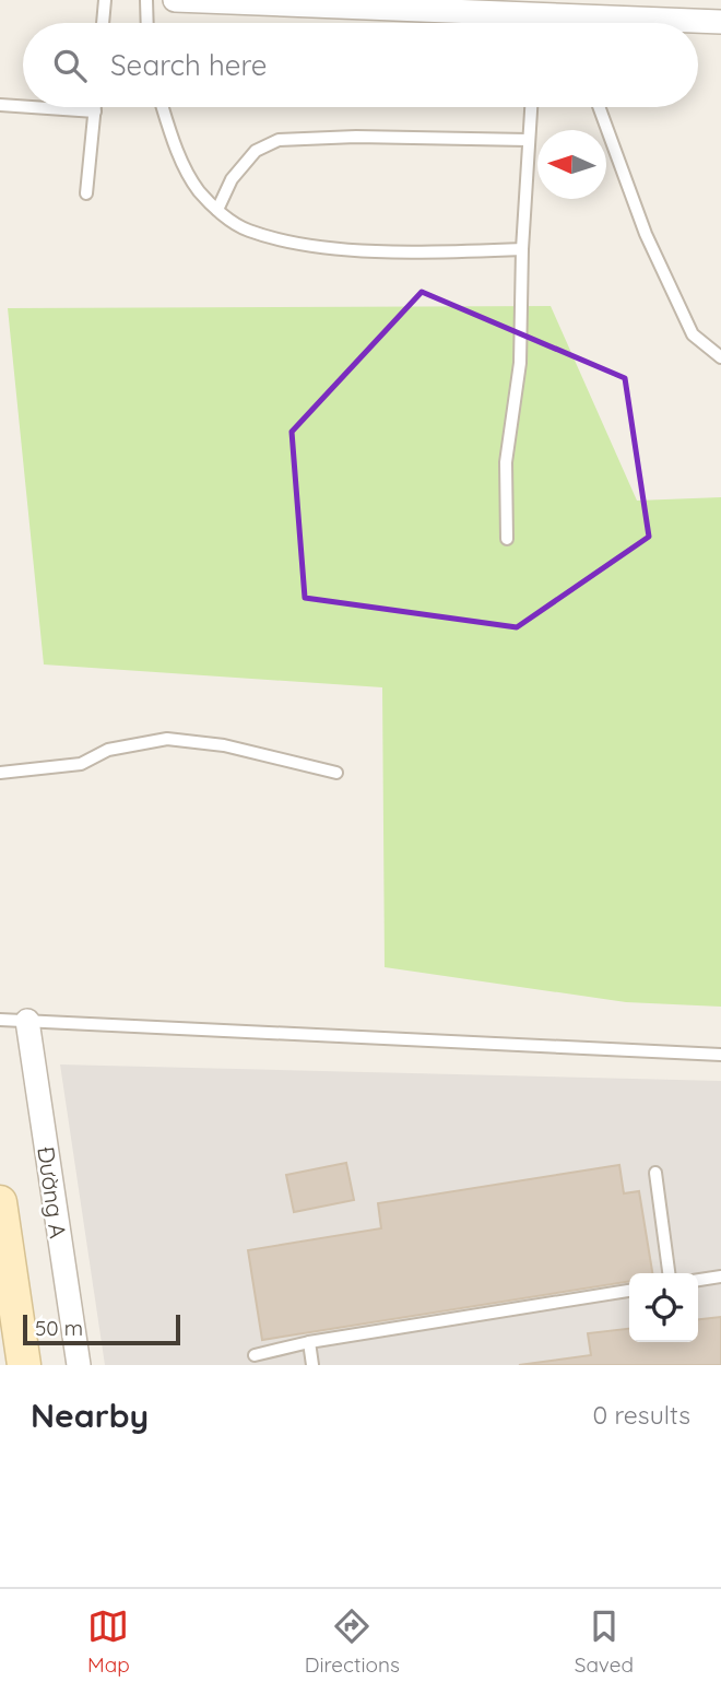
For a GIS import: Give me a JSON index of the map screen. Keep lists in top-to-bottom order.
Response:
{
  "streets": {
    "street": ["Đường A"]
  },
  "scale_bar": "50 m",
  "north": "left",
  "page": {
    "search": "Search here",
    "scale": "50 m",
    "heading": ["Nearby", "0 results"],
    "nav": ["Map", "Directions", "Saved"]
  }
}
